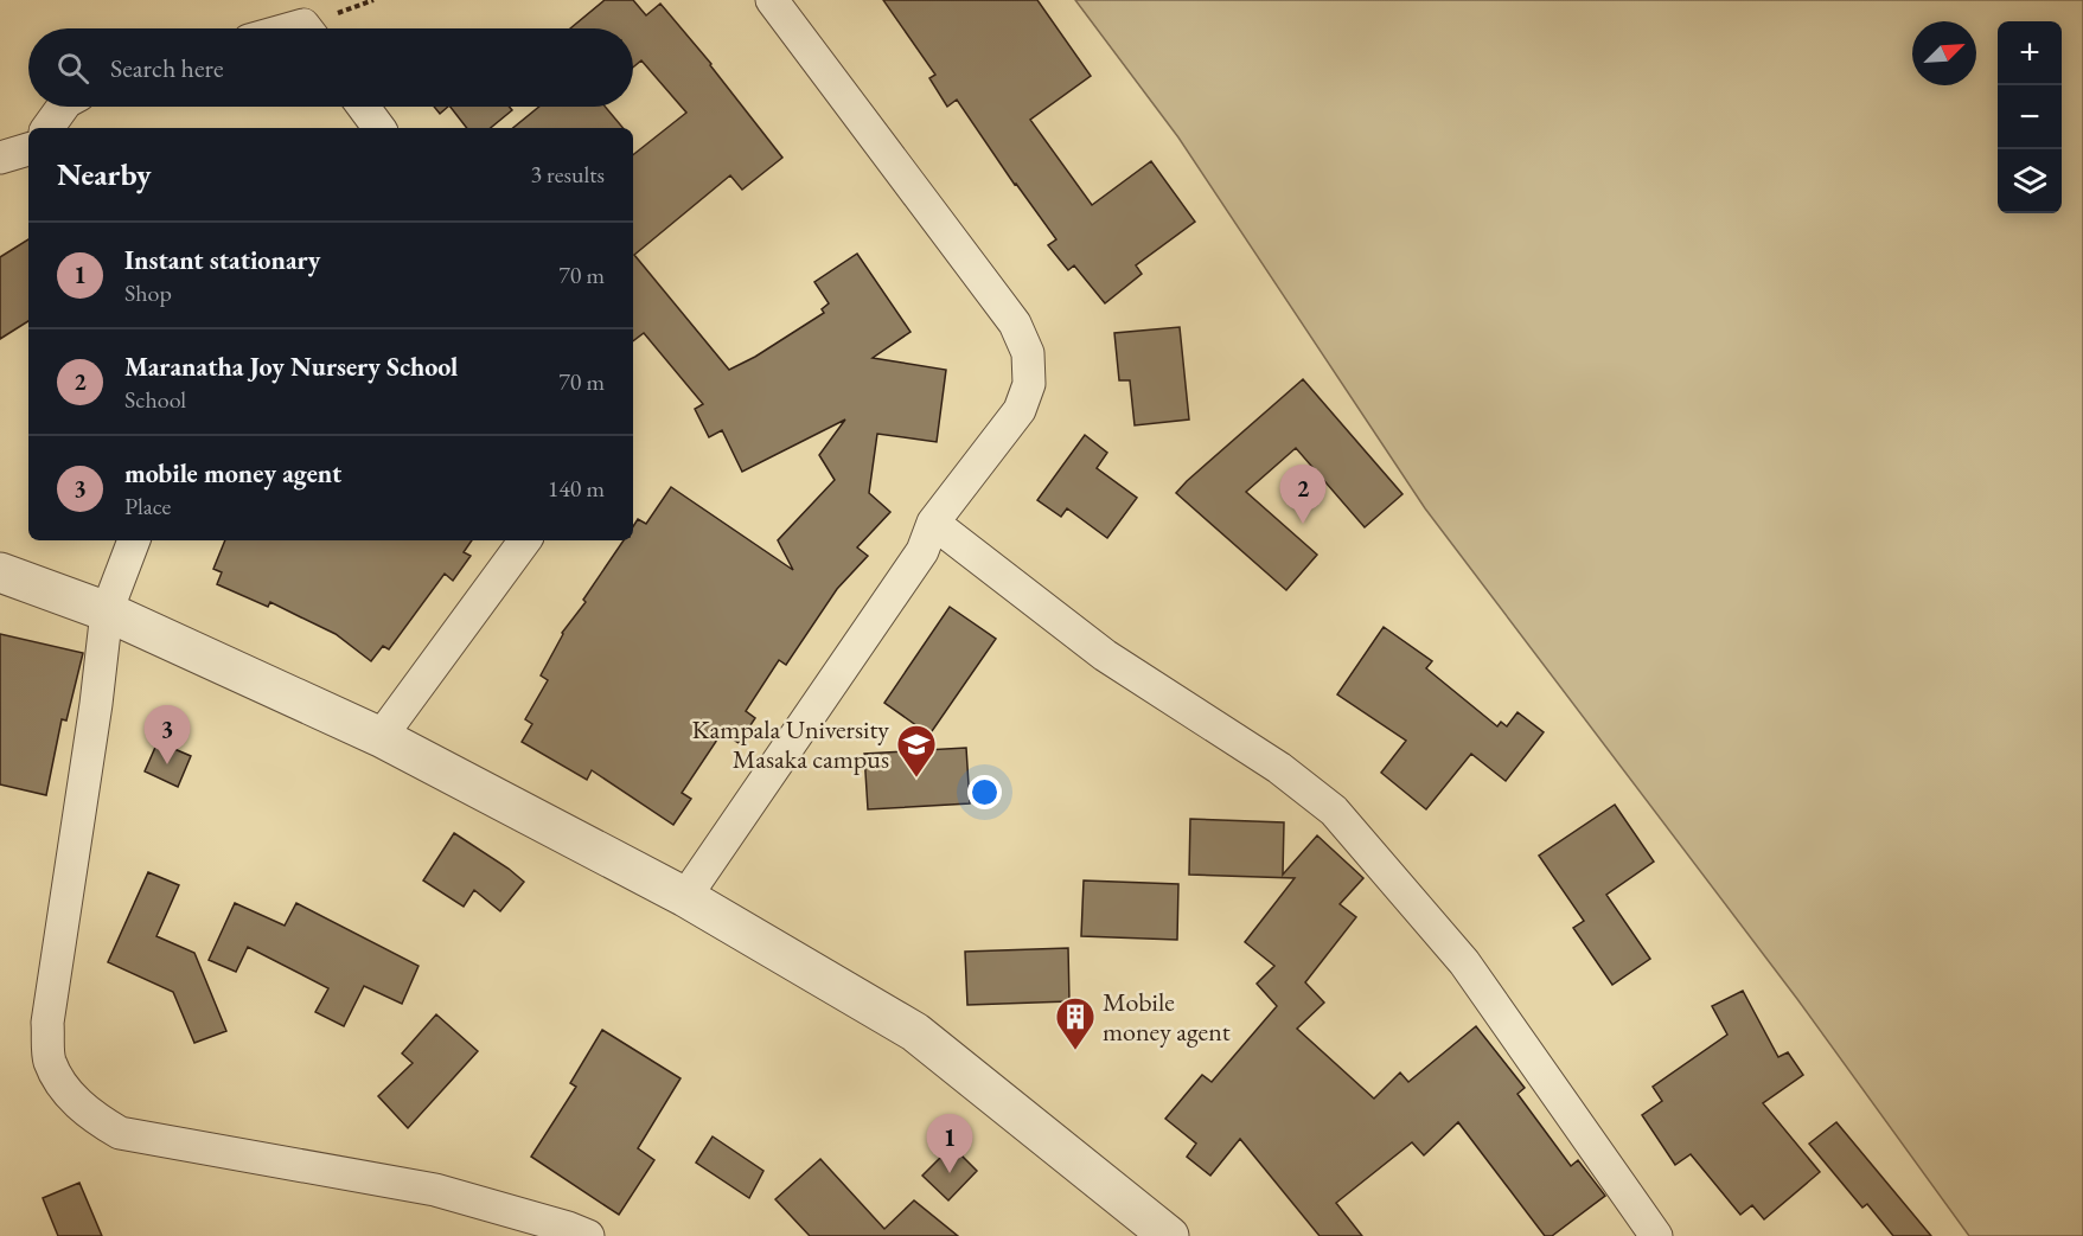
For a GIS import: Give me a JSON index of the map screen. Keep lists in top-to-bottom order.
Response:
{
  "places": {
    "school or university": ["Kampala University Masaka campus"],
    "building": ["Mobile money agent"]
  },
  "north": "top right",
  "page": {
    "map_buttons": ["+", "−"],
    "search": "Search here",
    "heading": ["Nearby", "3 results"],
    "list": [
      {
        "mark": "1",
        "name": "Instant stationary",
        "note": "Shop",
        "value": "70 m"
      },
      {
        "mark": "2",
        "name": "Maranatha Joy Nursery School",
        "note": "School",
        "value": "70 m"
      },
      {
        "mark": "3",
        "name": "mobile money agent",
        "note": "Place",
        "value": "140 m"
      }
    ],
    "pins": ["2", "3", "1"]
  }
}
